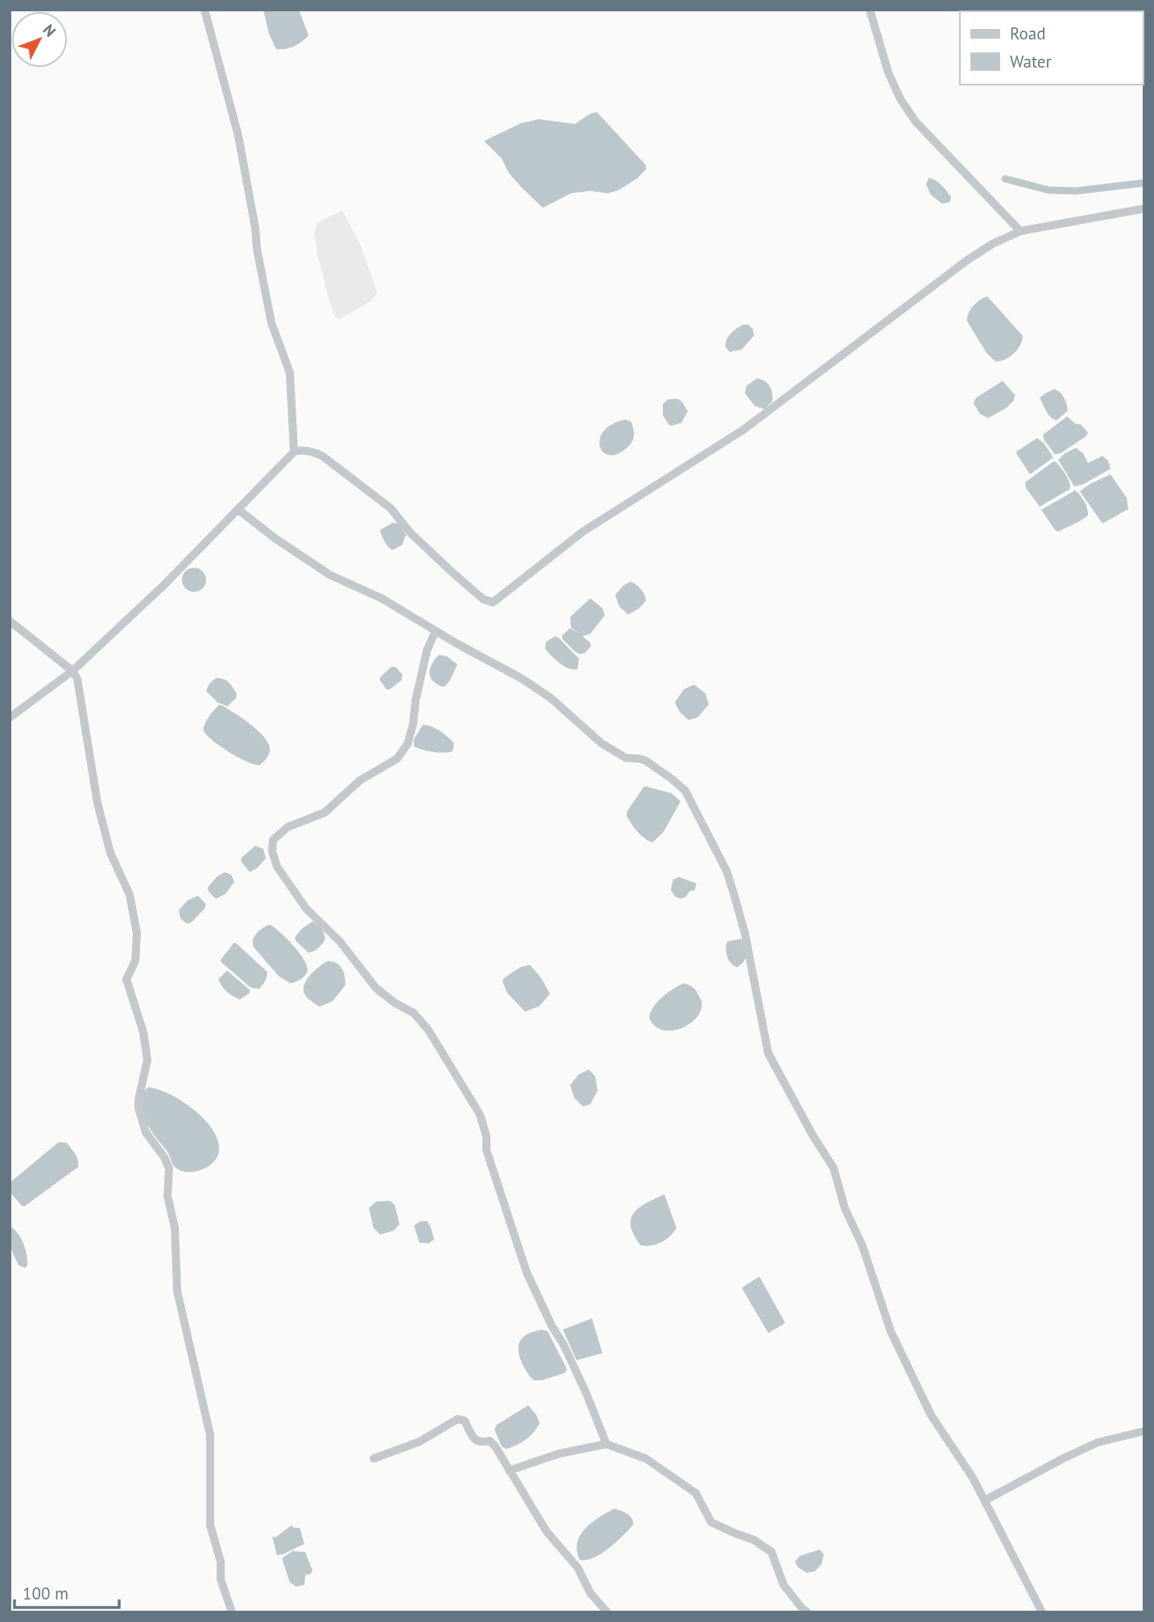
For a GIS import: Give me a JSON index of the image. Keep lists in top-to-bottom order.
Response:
{
  "legend": ["Road", "Water"],
  "scale_bar": "100 m",
  "north": "top right"
}
